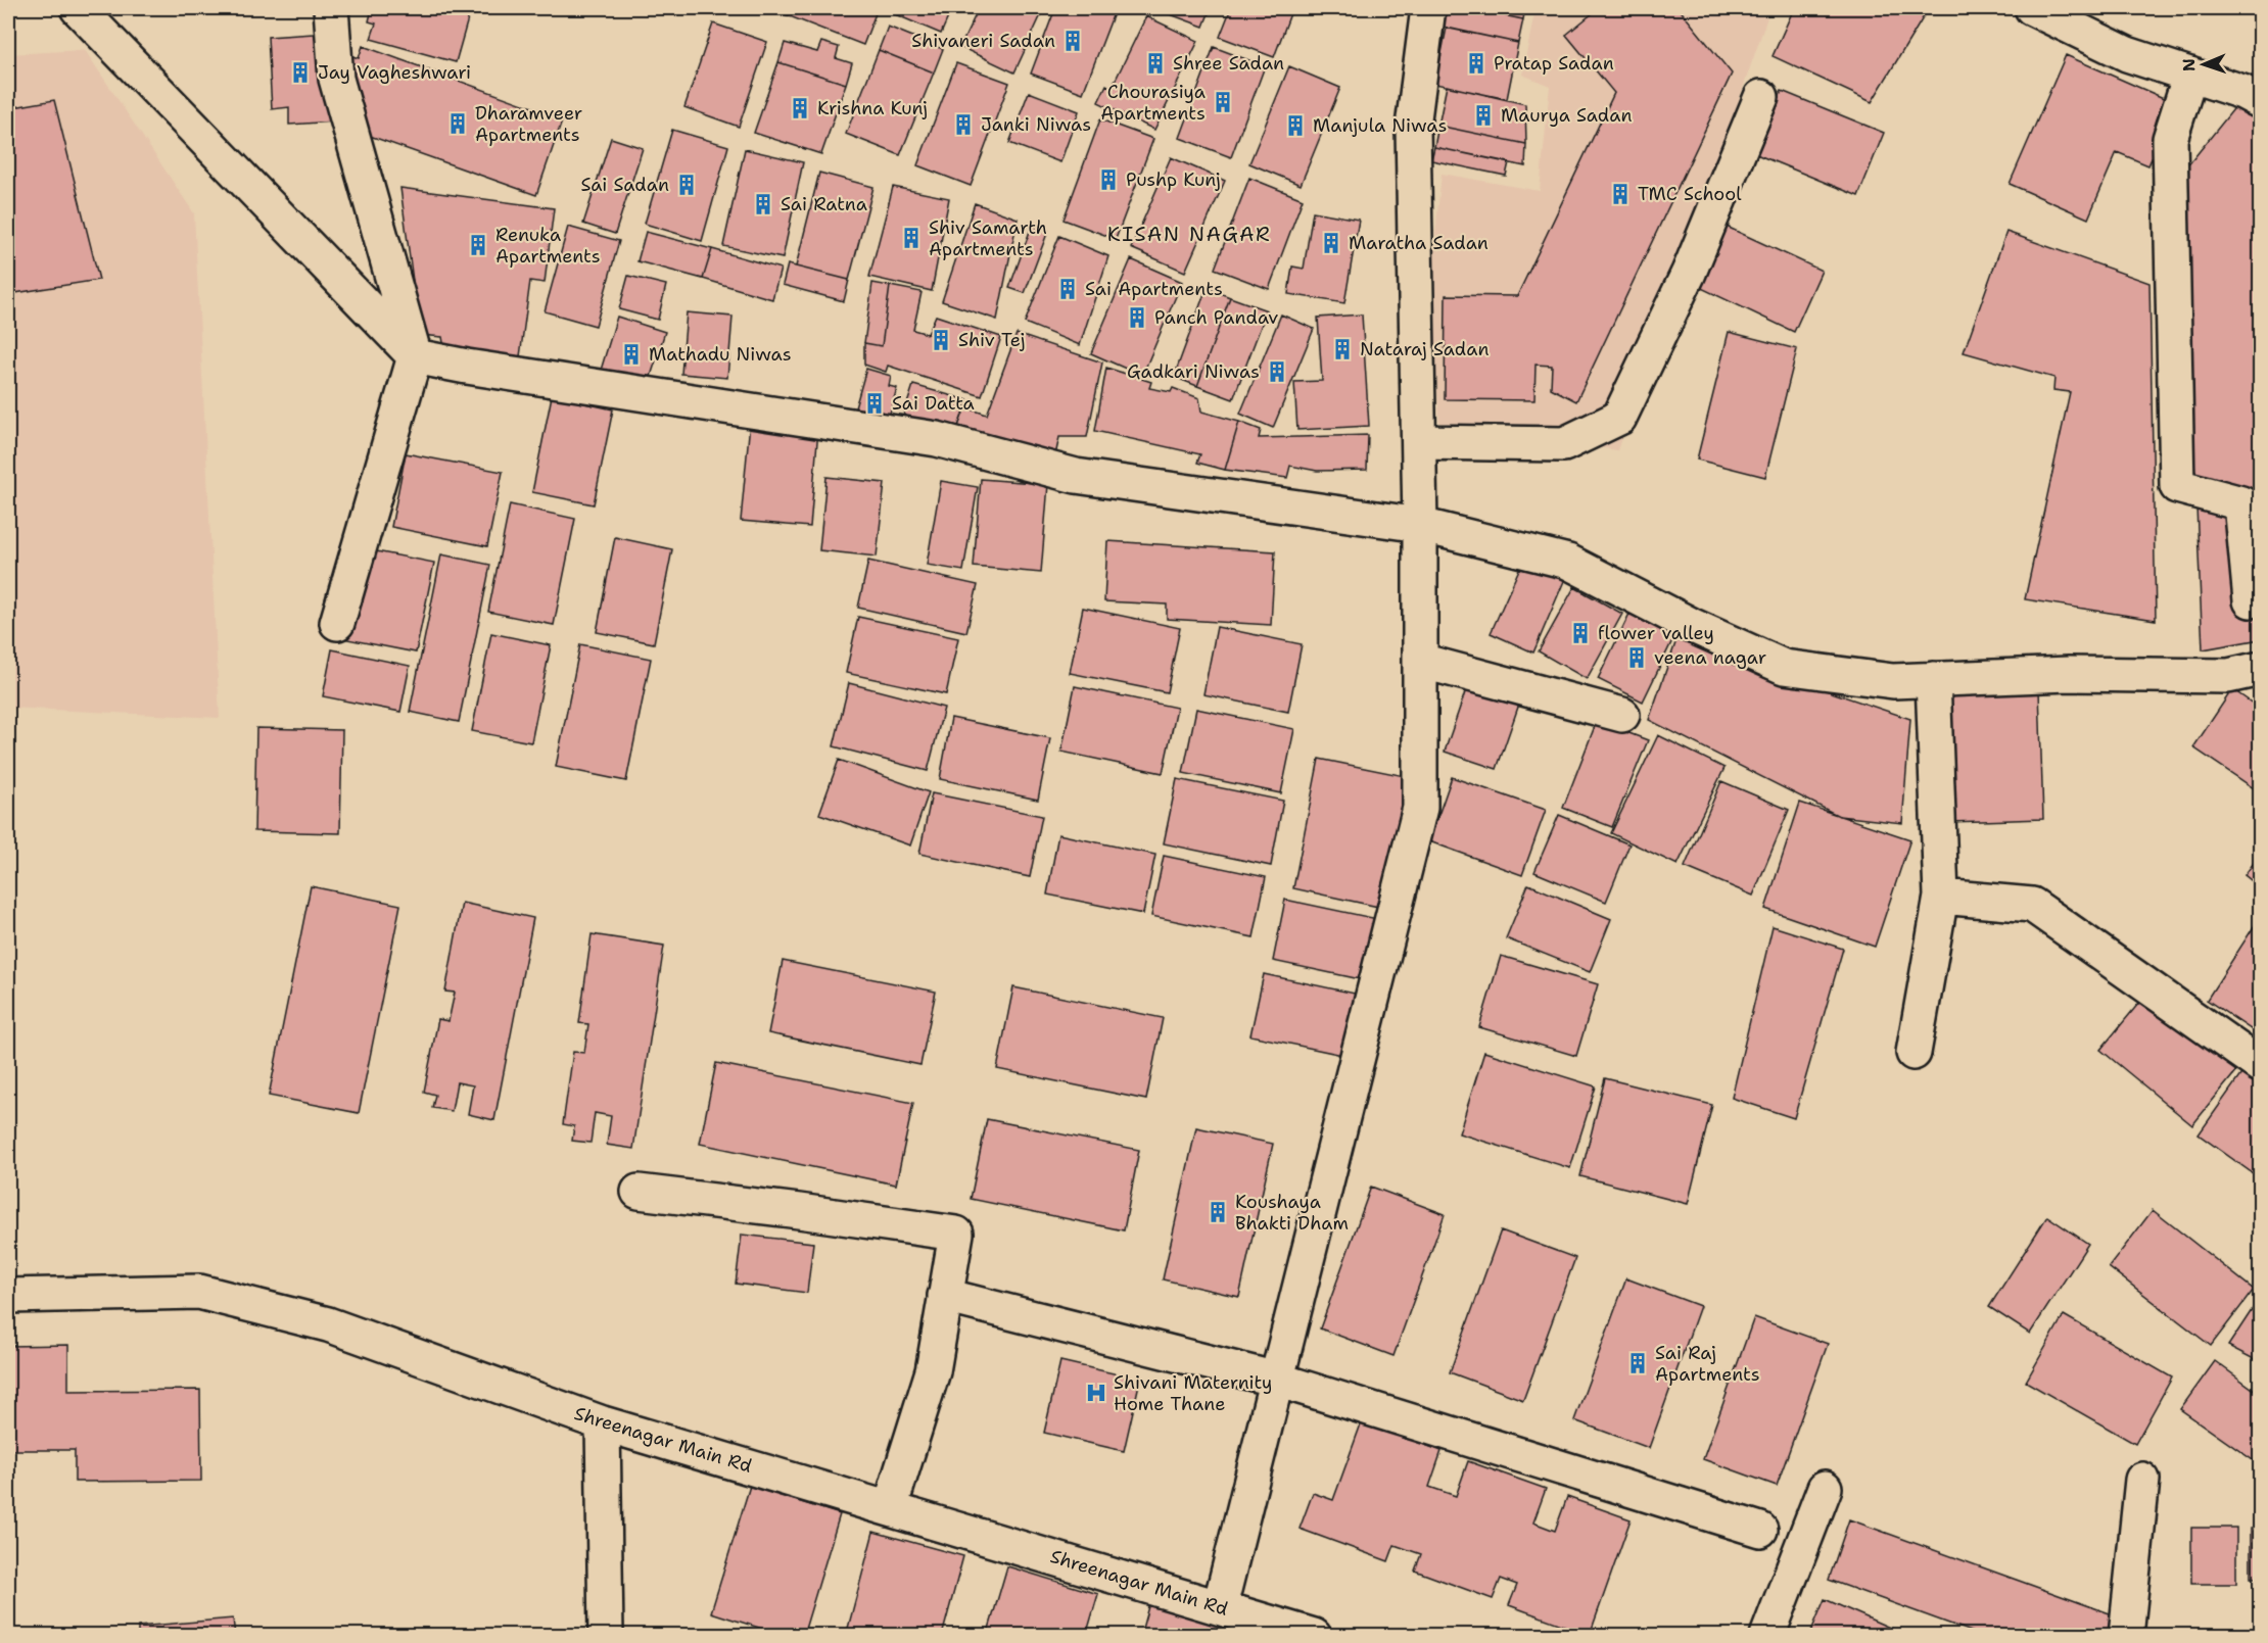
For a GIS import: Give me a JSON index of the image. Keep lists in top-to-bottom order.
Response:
{
  "streets": {
    "street": ["Shreenagar Main Rd"]
  },
  "districts": ["KISAN NAGAR"],
  "places": {
    "building": [
      "Shivaneri Sadan",
      "Shree Sadan",
      "Pratap Sadan",
      "Jay Vagheshwari",
      "Chourasiya Apartments",
      "Krishna Kunj",
      "Maurya Sadan",
      "Dharamveer Apartments",
      "Janki Niwas",
      "Manjula Niwas",
      "Pushp Kunj",
      "Sai Sadan",
      "TMC School",
      "Sai Ratna",
      "Shiv Samarth Apartments",
      "Maratha Sadan",
      "Renuka Apartments",
      "Sai Apartments",
      "Panch Pandav",
      "Shiv Tej",
      "Nataraj Sadan",
      "Mathadu Niwas",
      "Gadkari Niwas",
      "Sai Datta",
      "flower valley",
      "veena nagar",
      "Koushaya Bhakti Dham",
      "Sai Raj Apartments"
    ],
    "hospital": ["Shivani Maternity Home Thane"]
  },
  "north": "left"
}
